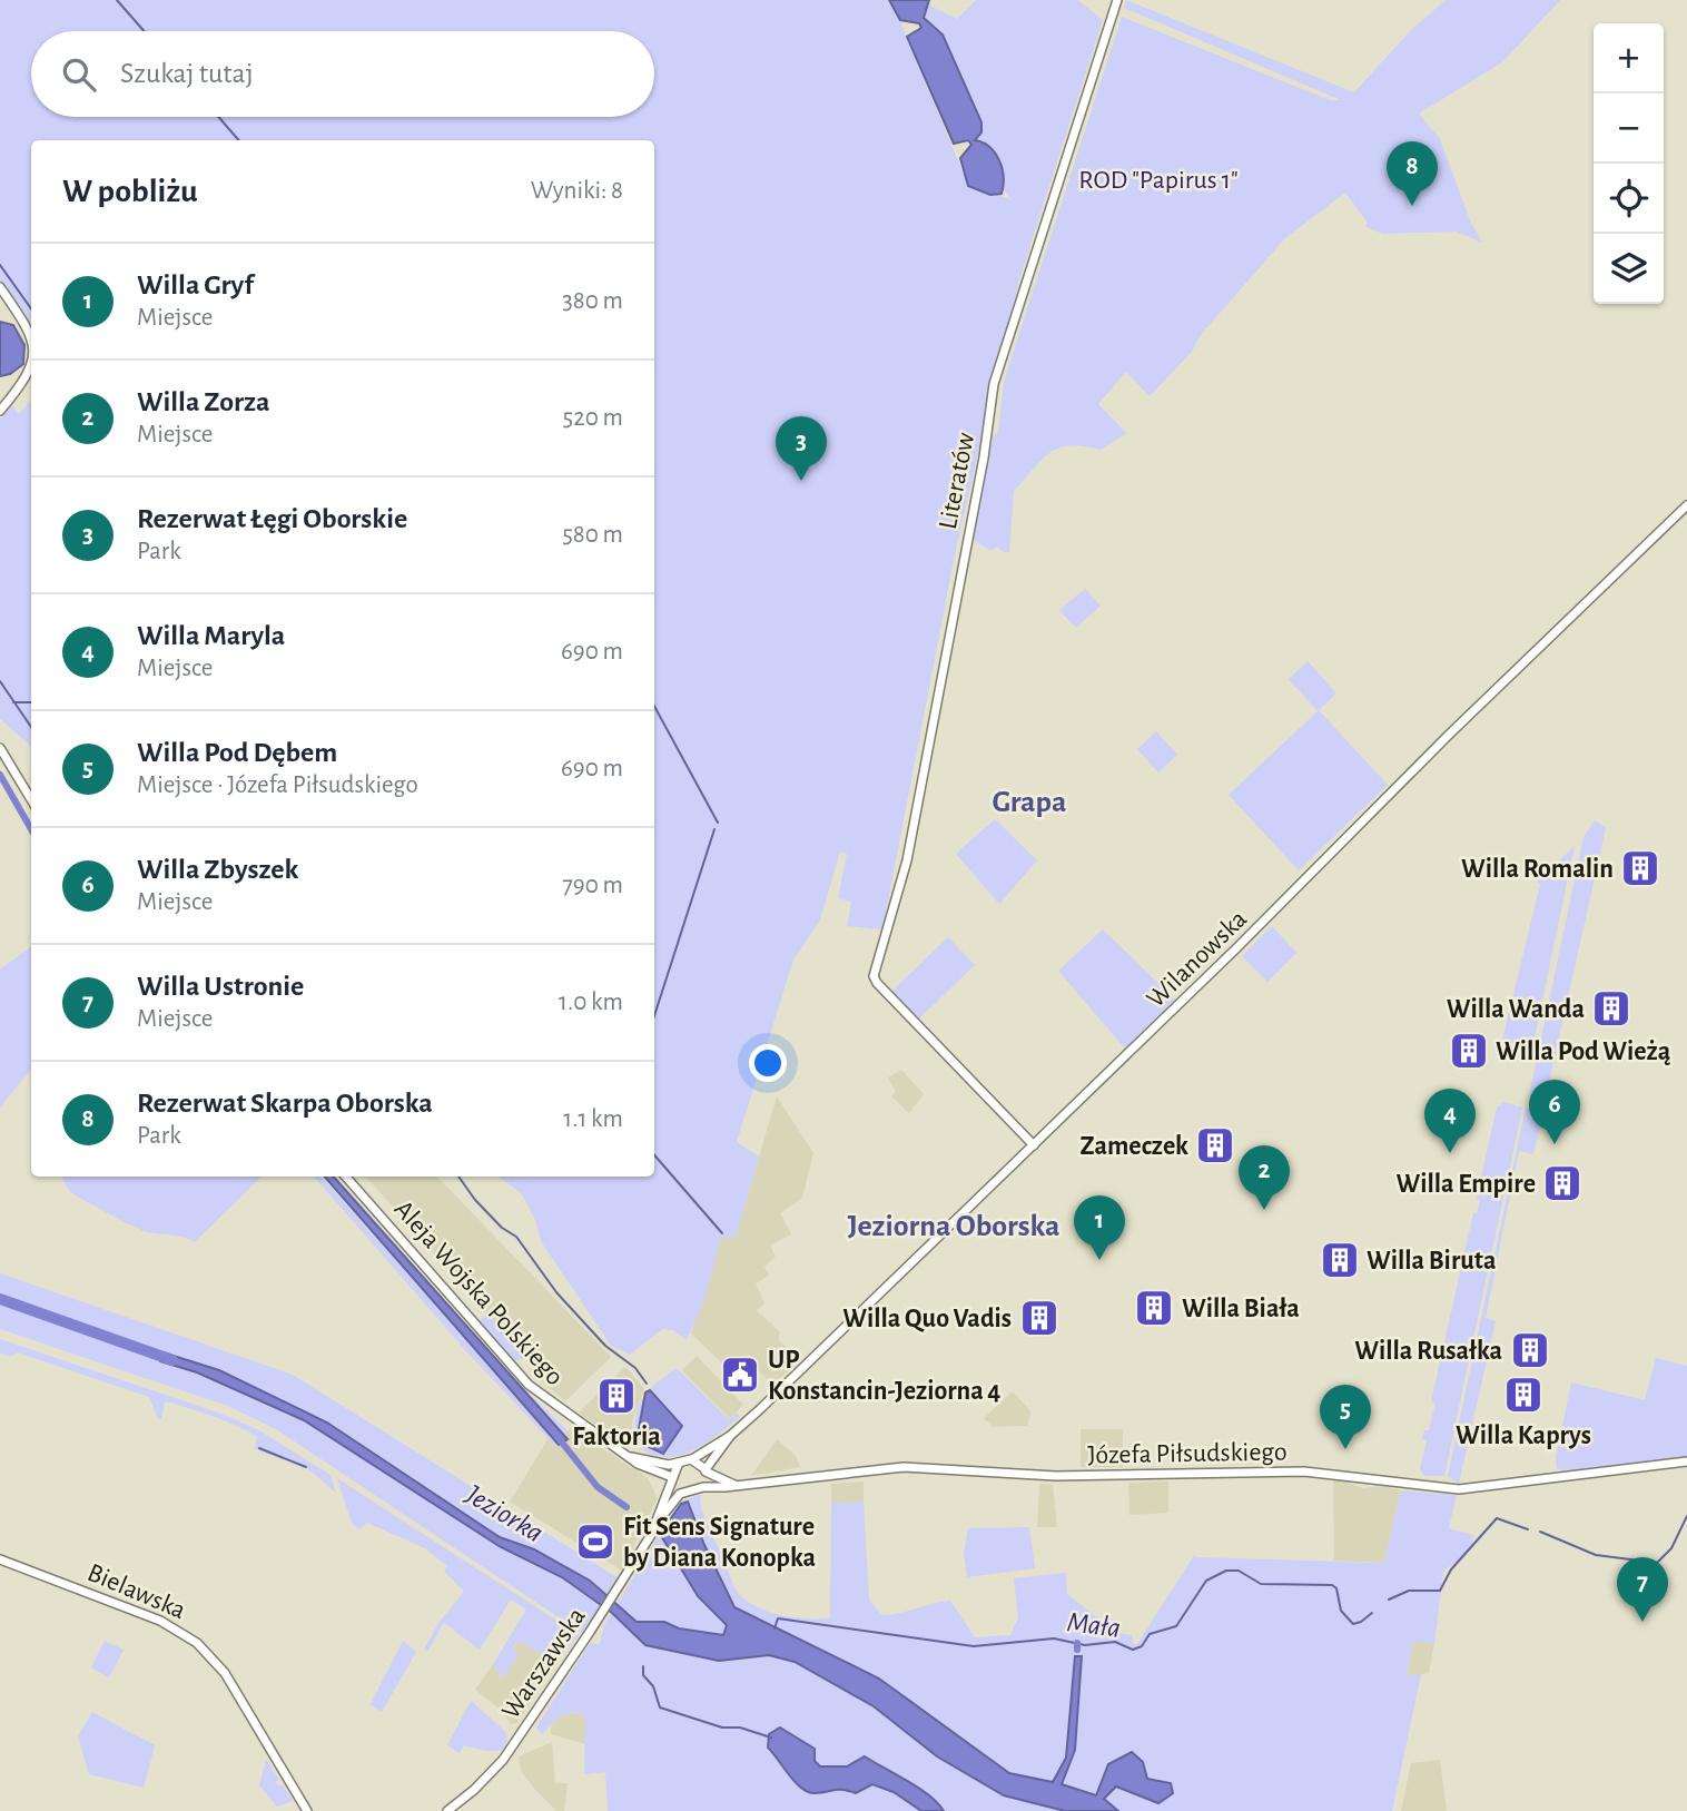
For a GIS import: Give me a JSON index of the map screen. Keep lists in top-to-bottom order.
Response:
{
  "streets": {
    "street": [
      "Literatów",
      "Wilanowska",
      "Aleja Wojska Polskiego",
      "Józefa Piłsudskiego",
      "Bielawska",
      "Warszawska"
    ]
  },
  "crossings": [
    ["Literatów", "Wilanowska"],
    ["Wilanowska", "Aleja Wojska Polskiego"],
    ["Wilanowska", "Józefa Piłsudskiego"],
    ["Wilanowska", "Warszawska"],
    ["Aleja Wojska Polskiego", "Józefa Piłsudskiego"],
    ["Aleja Wojska Polskiego", "Warszawska"],
    ["Józefa Piłsudskiego", "Warszawska"]
  ],
  "districts": ["Grapa", "Jeziorna Oborska"],
  "water": ["Jeziorka", "Mała"],
  "parks": ["ROD \"Papirus 1\""],
  "places": {
    "building": [
      "Willa Romalin",
      "Willa Wanda",
      "Willa Pod Wieżą",
      "Zameczek",
      "Willa Empire",
      "Willa Biruta",
      "Willa Biała",
      "Willa Quo Vadis",
      "Willa Rusałka",
      "Willa Kaprys",
      "Faktoria"
    ],
    "public building": ["UP Konstancin-Jeziorna 4"],
    "sports": ["Fit Sens Signature by Diana Konopka"]
  },
  "page": {
    "map_buttons": ["+", "−"],
    "search": "Szukaj tutaj",
    "heading": ["W pobliżu", "Wyniki: 8"],
    "pins": [
      "8",
      "3",
      "6",
      "4",
      "2",
      "1",
      "5",
      "7"
    ],
    "list": [
      {
        "mark": "1",
        "name": "Willa Gryf",
        "note": "Miejsce",
        "value": "380 m"
      },
      {
        "mark": "2",
        "name": "Willa Zorza",
        "note": "Miejsce",
        "value": "520 m"
      },
      {
        "mark": "3",
        "name": "Rezerwat Łęgi Oborskie",
        "note": "Park",
        "value": "580 m"
      },
      {
        "mark": "4",
        "name": "Willa Maryla",
        "note": "Miejsce",
        "value": "690 m"
      },
      {
        "mark": "5",
        "name": "Willa Pod Dębem",
        "note": "Miejsce · Józefa Piłsudskiego",
        "value": "690 m"
      },
      {
        "mark": "6",
        "name": "Willa Zbyszek",
        "note": "Miejsce",
        "value": "790 m"
      },
      {
        "mark": "7",
        "name": "Willa Ustronie",
        "note": "Miejsce",
        "value": "1.0 km"
      },
      {
        "mark": "8",
        "name": "Rezerwat Skarpa Oborska",
        "note": "Park",
        "value": "1.1 km"
      }
    ]
  }
}
